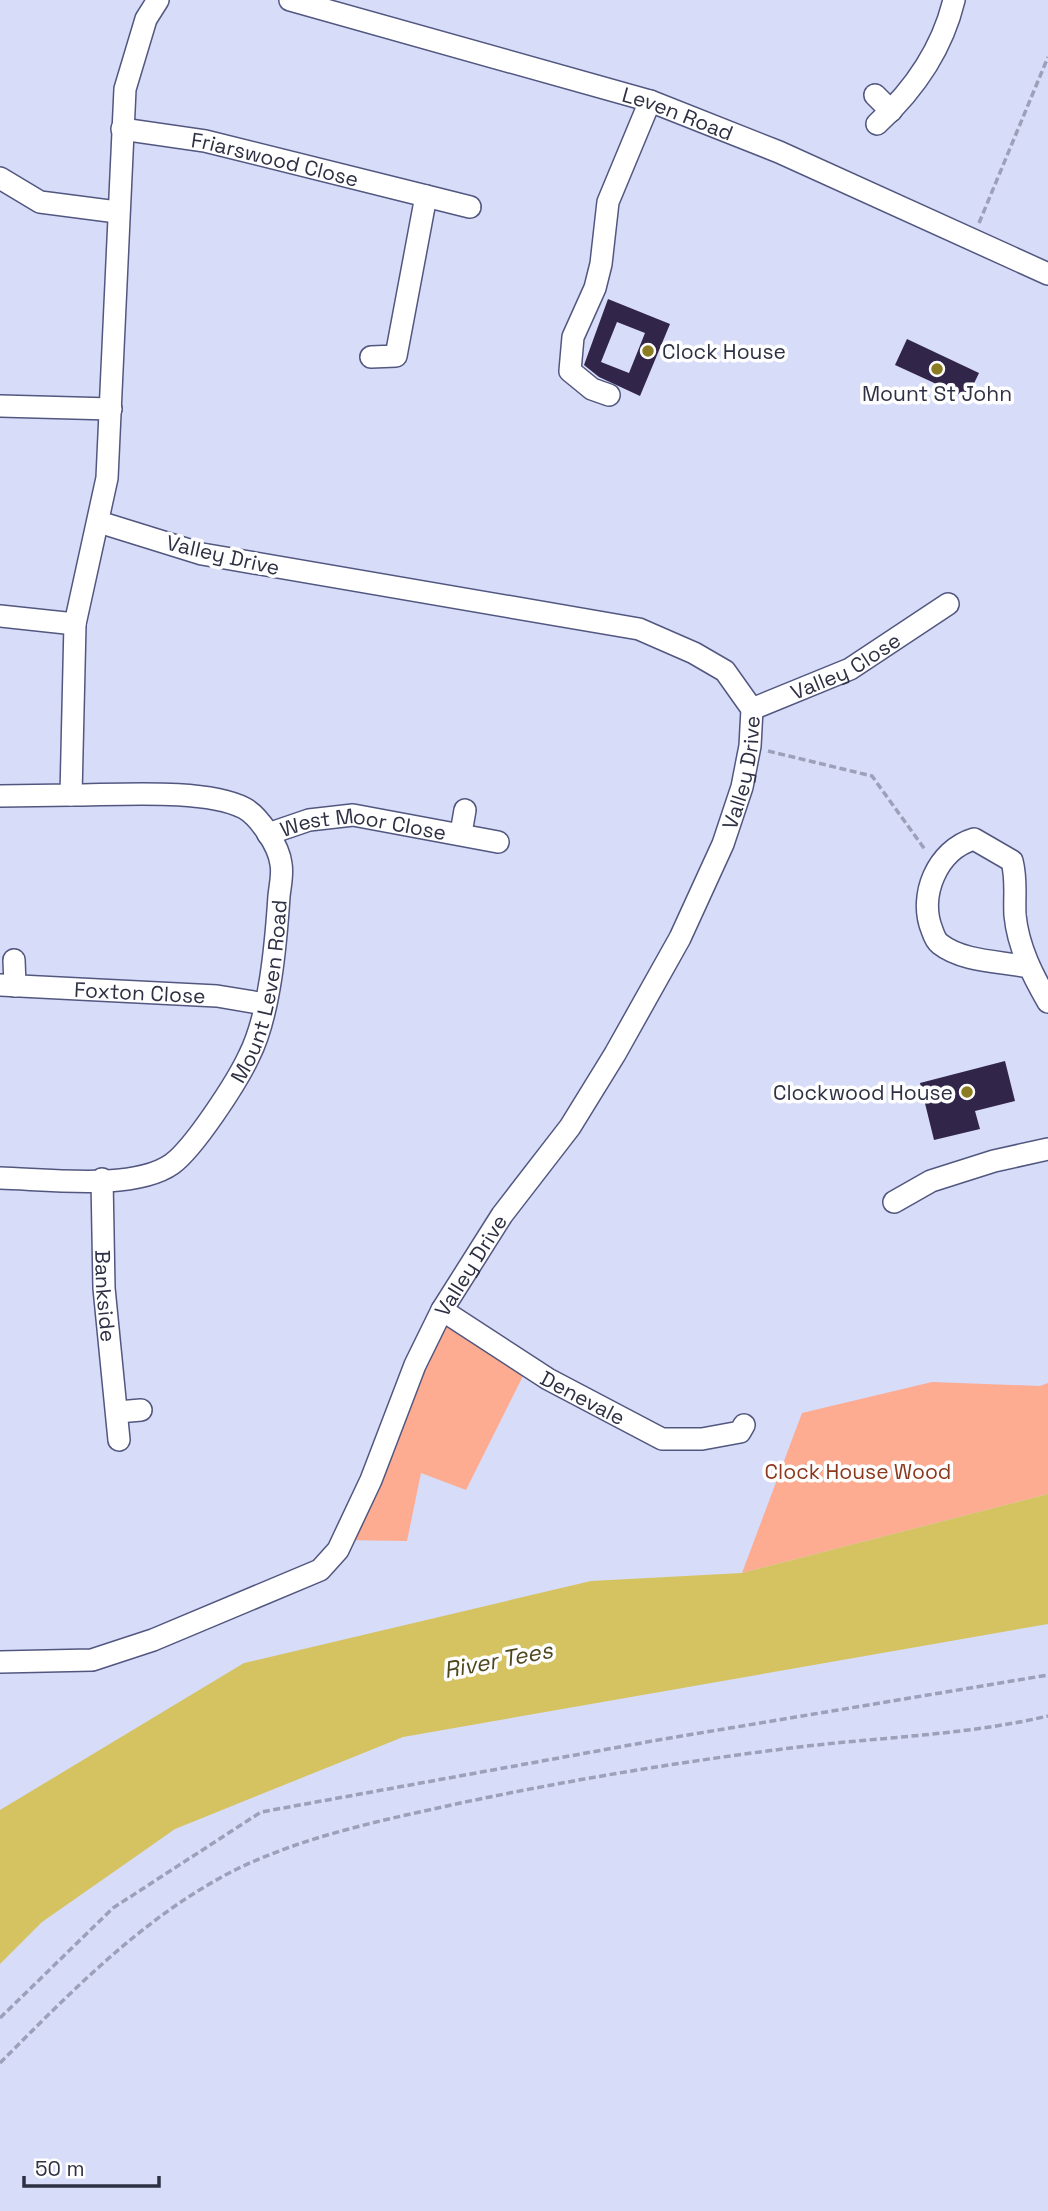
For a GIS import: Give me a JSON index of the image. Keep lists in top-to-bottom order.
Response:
{
  "streets": {
    "street": [
      "Leven Road",
      "Friarswood Close",
      "Valley Drive",
      "Valley Close",
      "West Moor Close",
      "Mount Leven Road",
      "Foxton Close",
      "Bankside",
      "Denevale"
    ]
  },
  "crossings": [
    ["Valley Drive", "Valley Close"],
    ["Valley Drive", "Denevale"],
    ["West Moor Close", "Mount Leven Road"],
    ["Mount Leven Road", "Foxton Close"],
    ["Mount Leven Road", "Bankside"]
  ],
  "water": ["River Tees"],
  "parks": ["Clock House Wood"],
  "places": ["Clock House", "Mount St John", "Clockwood House"],
  "scale_bar": "50 m"
}
